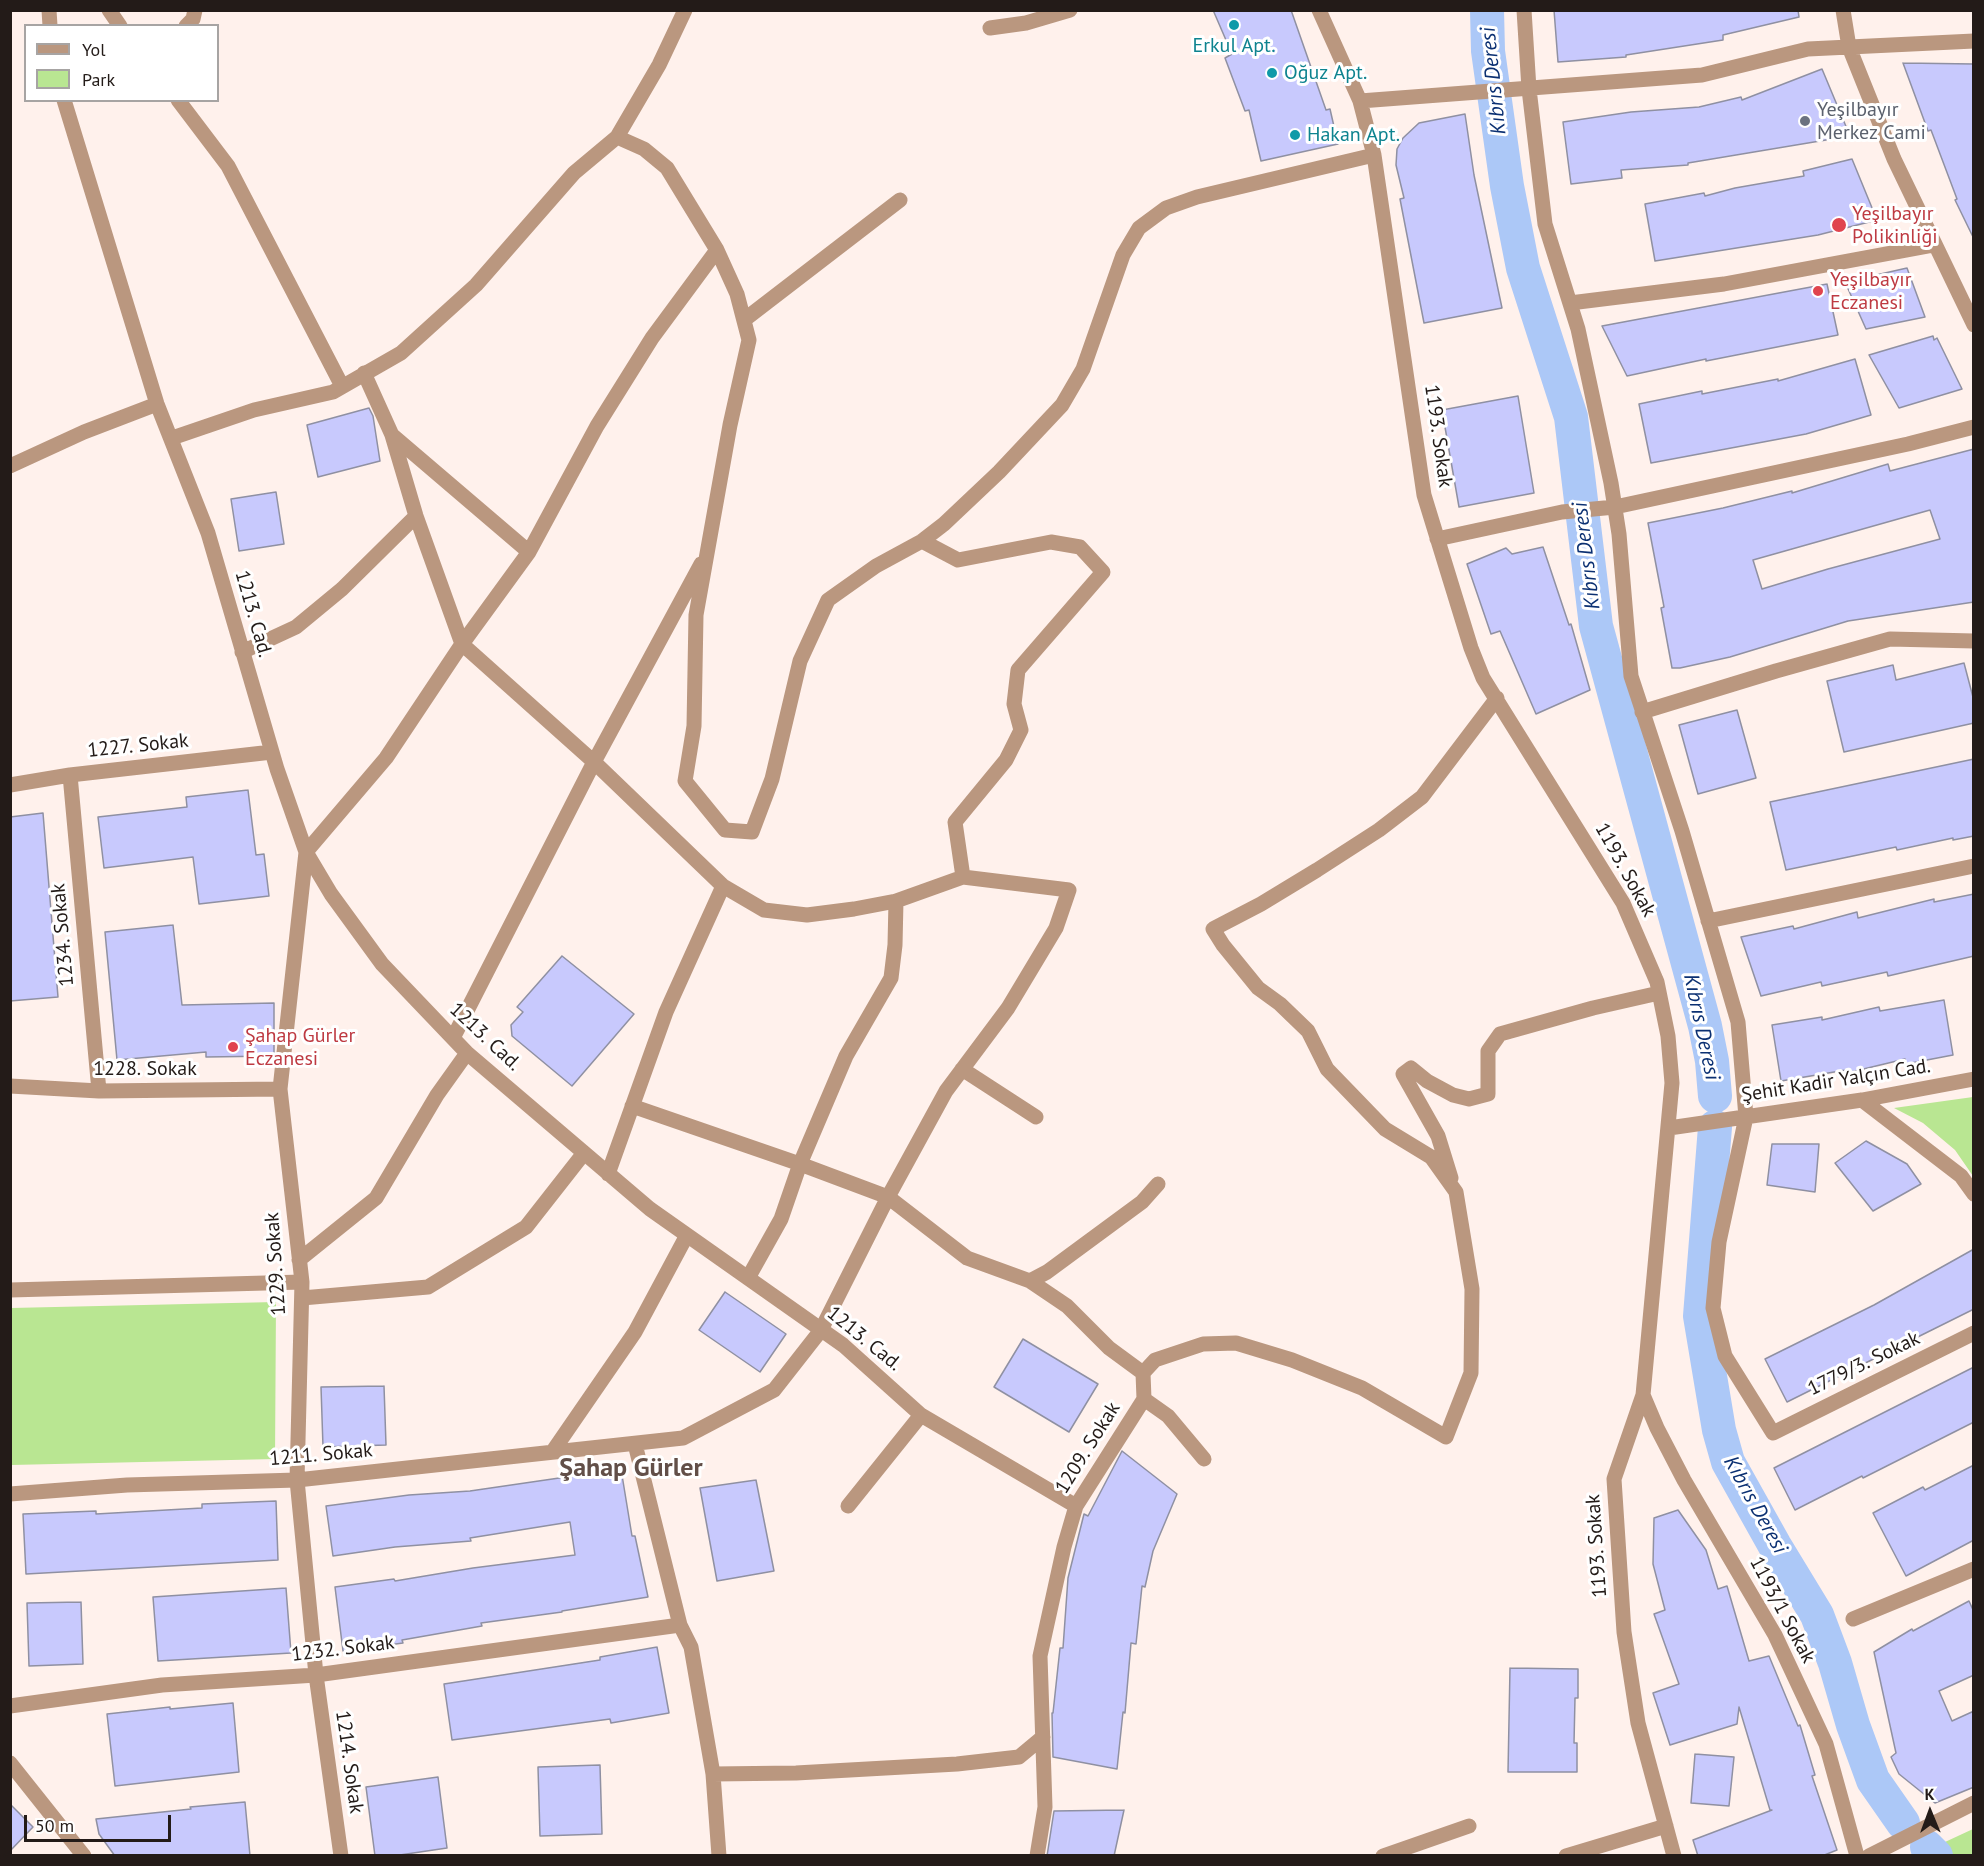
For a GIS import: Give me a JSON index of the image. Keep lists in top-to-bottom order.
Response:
{
  "streets": {
    "street": [
      "1193. Sokak",
      "1213. Cad.",
      "1227. Sokak",
      "1234. Sokak",
      "1228. Sokak",
      "Şehit Kadir Yalçın Cad.",
      "1229. Sokak",
      "1779/3. Sokak",
      "1209. Sokak",
      "1211. Sokak",
      "1193/1 Sokak",
      "1232. Sokak",
      "1214. Sokak"
    ]
  },
  "crossings": [
    ["1193. Sokak", "Şehit Kadir Yalçın Cad."],
    ["1193. Sokak", "1193/1 Sokak"],
    ["1213. Cad.", "1227. Sokak"],
    ["1213. Cad.", "1229. Sokak"],
    ["1213. Cad.", "1209. Sokak"],
    ["1213. Cad.", "1211. Sokak"],
    ["1227. Sokak", "1234. Sokak"],
    ["1234. Sokak", "1228. Sokak"],
    ["1228. Sokak", "1229. Sokak"],
    ["Şehit Kadir Yalçın Cad.", "1779/3. Sokak"],
    ["1229. Sokak", "1211. Sokak"],
    ["1229. Sokak", "1232. Sokak"],
    ["1229. Sokak", "1214. Sokak"],
    ["1232. Sokak", "1214. Sokak"]
  ],
  "districts": ["Şahap Gürler"],
  "water": ["Kıbrıs Deresi"],
  "places": [
    "Erkul Apt.",
    "Oğuz Apt.",
    "Yeşilbayır Merkez Cami",
    "Hakan Apt.",
    "Yeşilbayır Polikinliği",
    "Yeşilbayır Eczanesi",
    "Şahap Gürler Eczanesi"
  ],
  "legend": ["Yol", "Park"],
  "scale_bar": "50 m",
  "north": "top"
}
